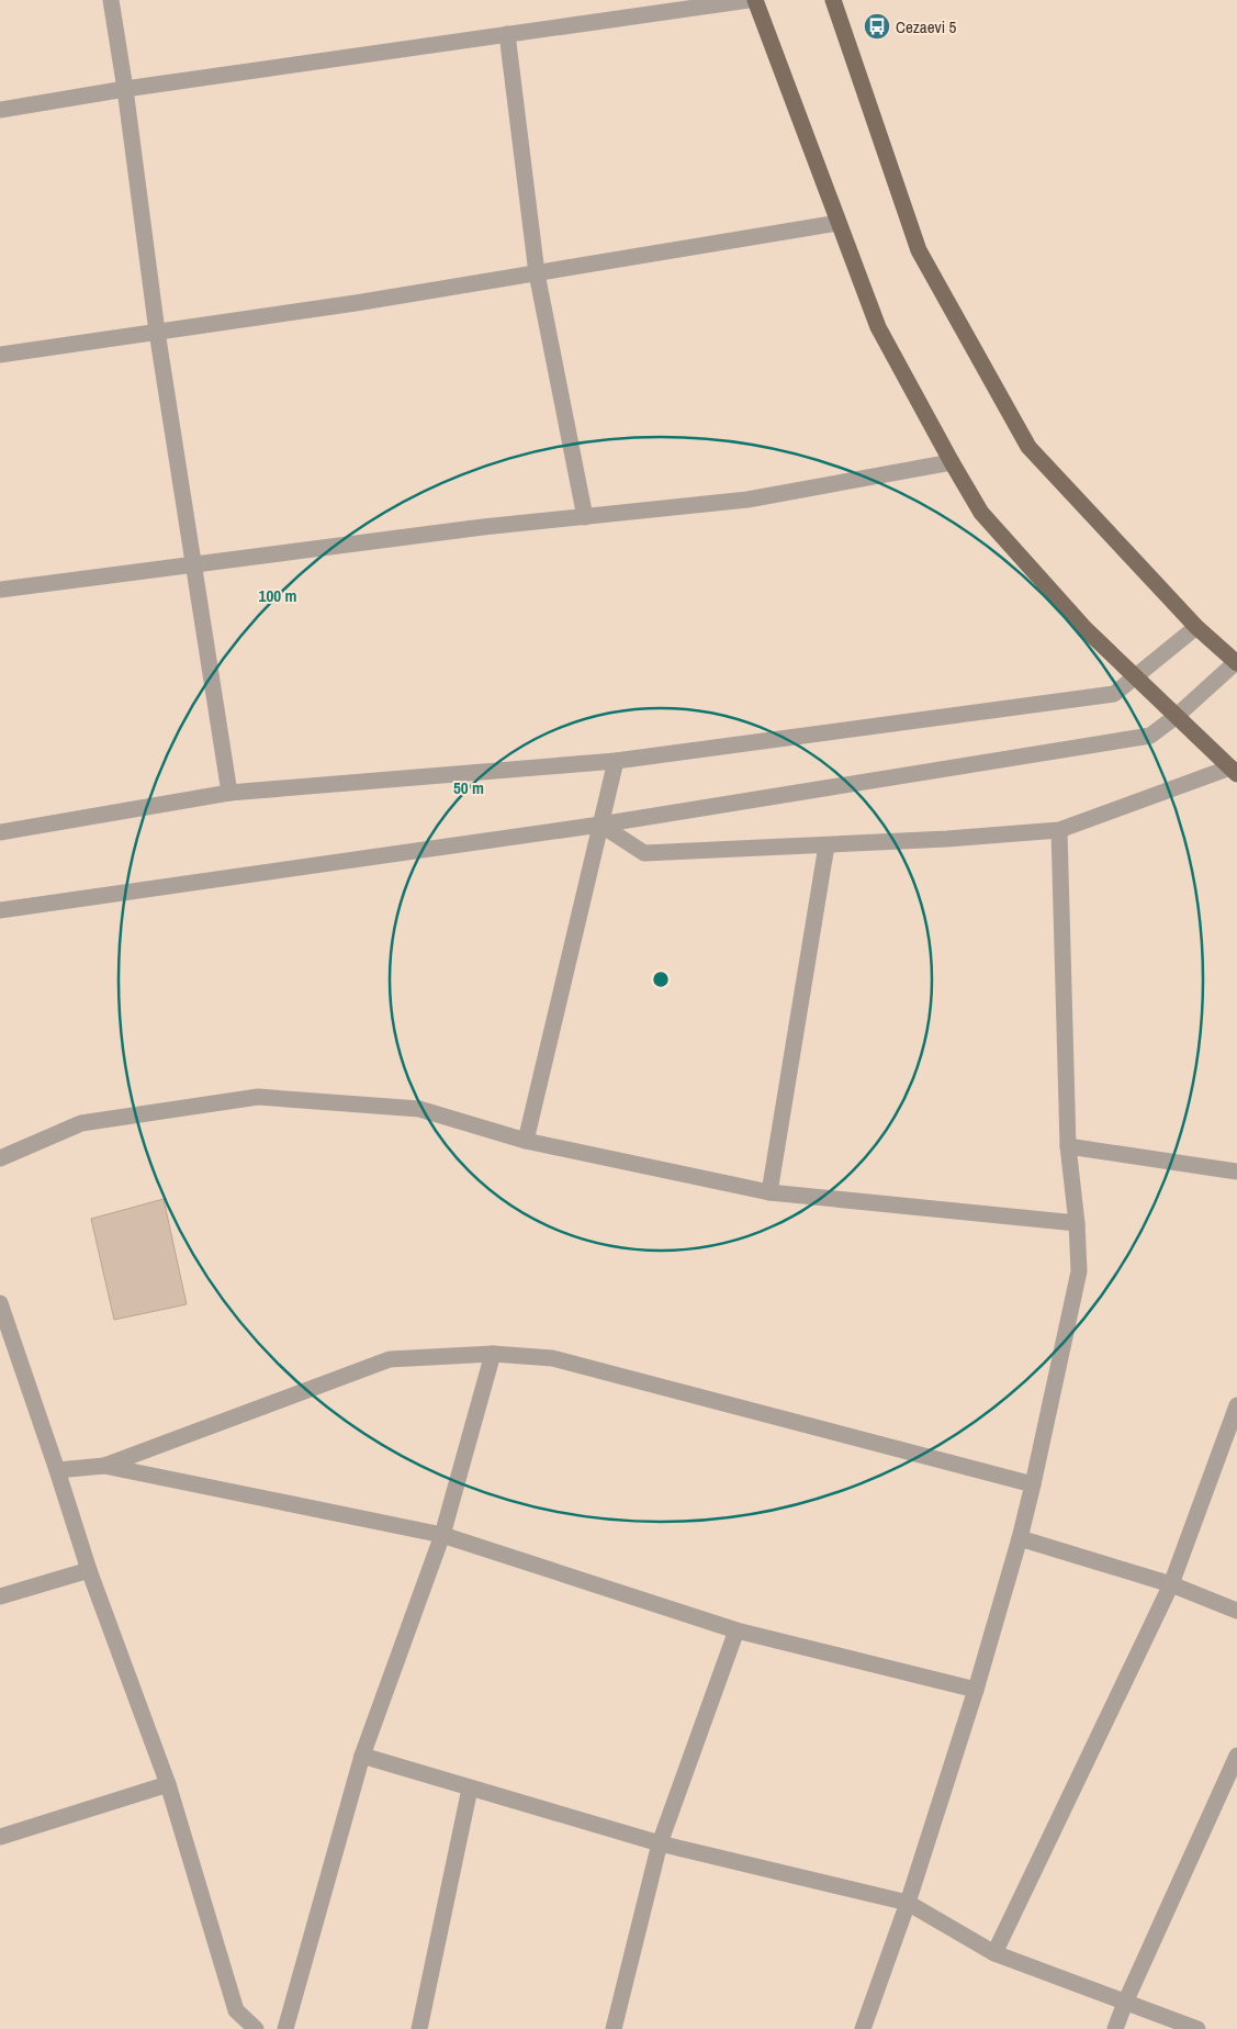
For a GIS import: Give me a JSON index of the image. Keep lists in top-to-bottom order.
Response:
{
  "places": {
    "bus stop": ["Cezaevi 5"]
  },
  "rings": ["100 m", "50 m"]
}
